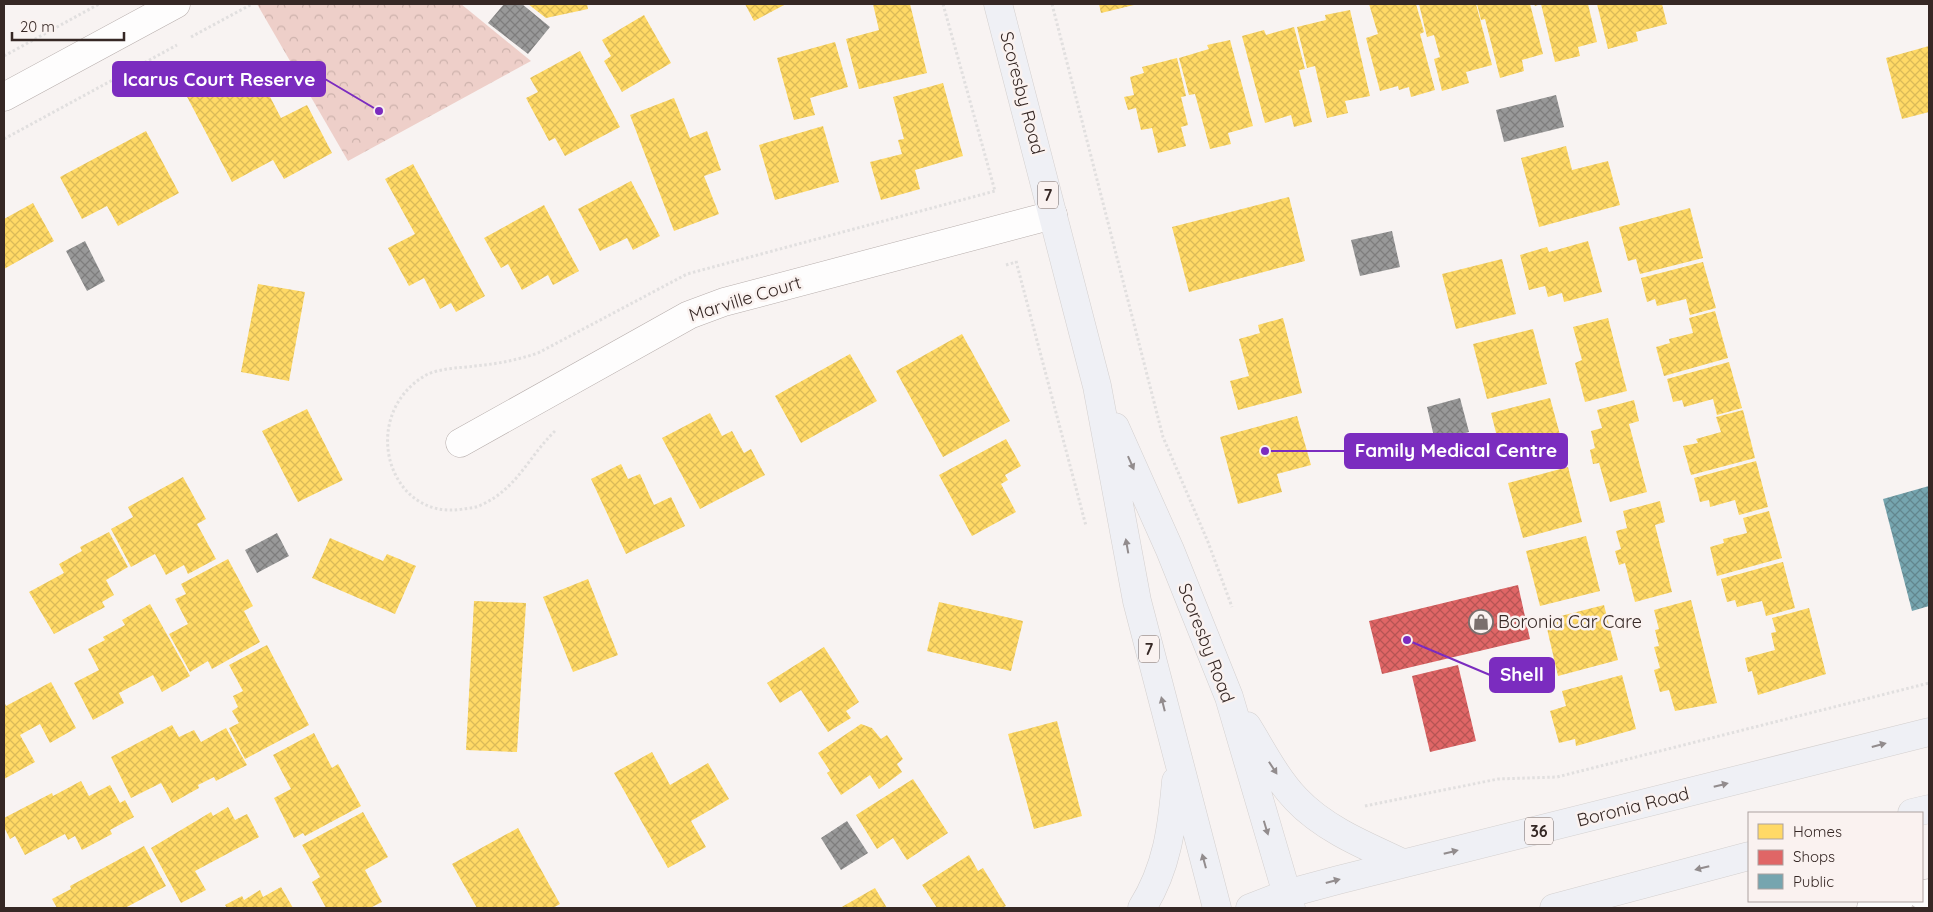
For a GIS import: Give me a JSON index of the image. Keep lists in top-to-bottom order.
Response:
{
  "streets": {
    "main road": [
      "Scoresby Road",
      "7",
      "Boronia Road",
      "36"
    ],
    "street": ["Marville Court"]
  },
  "crossings": [
    ["Scoresby Road", "Marville Court"],
    ["Scoresby Road", "Boronia Road"]
  ],
  "places": {
    "other": ["Icarus Court Reserve", "Family Medical Centre", "Shell"],
    "shop": ["Boronia Car Care"]
  },
  "legend": ["Homes", "Shops", "Public"],
  "scale_bar": "20 m"
}
